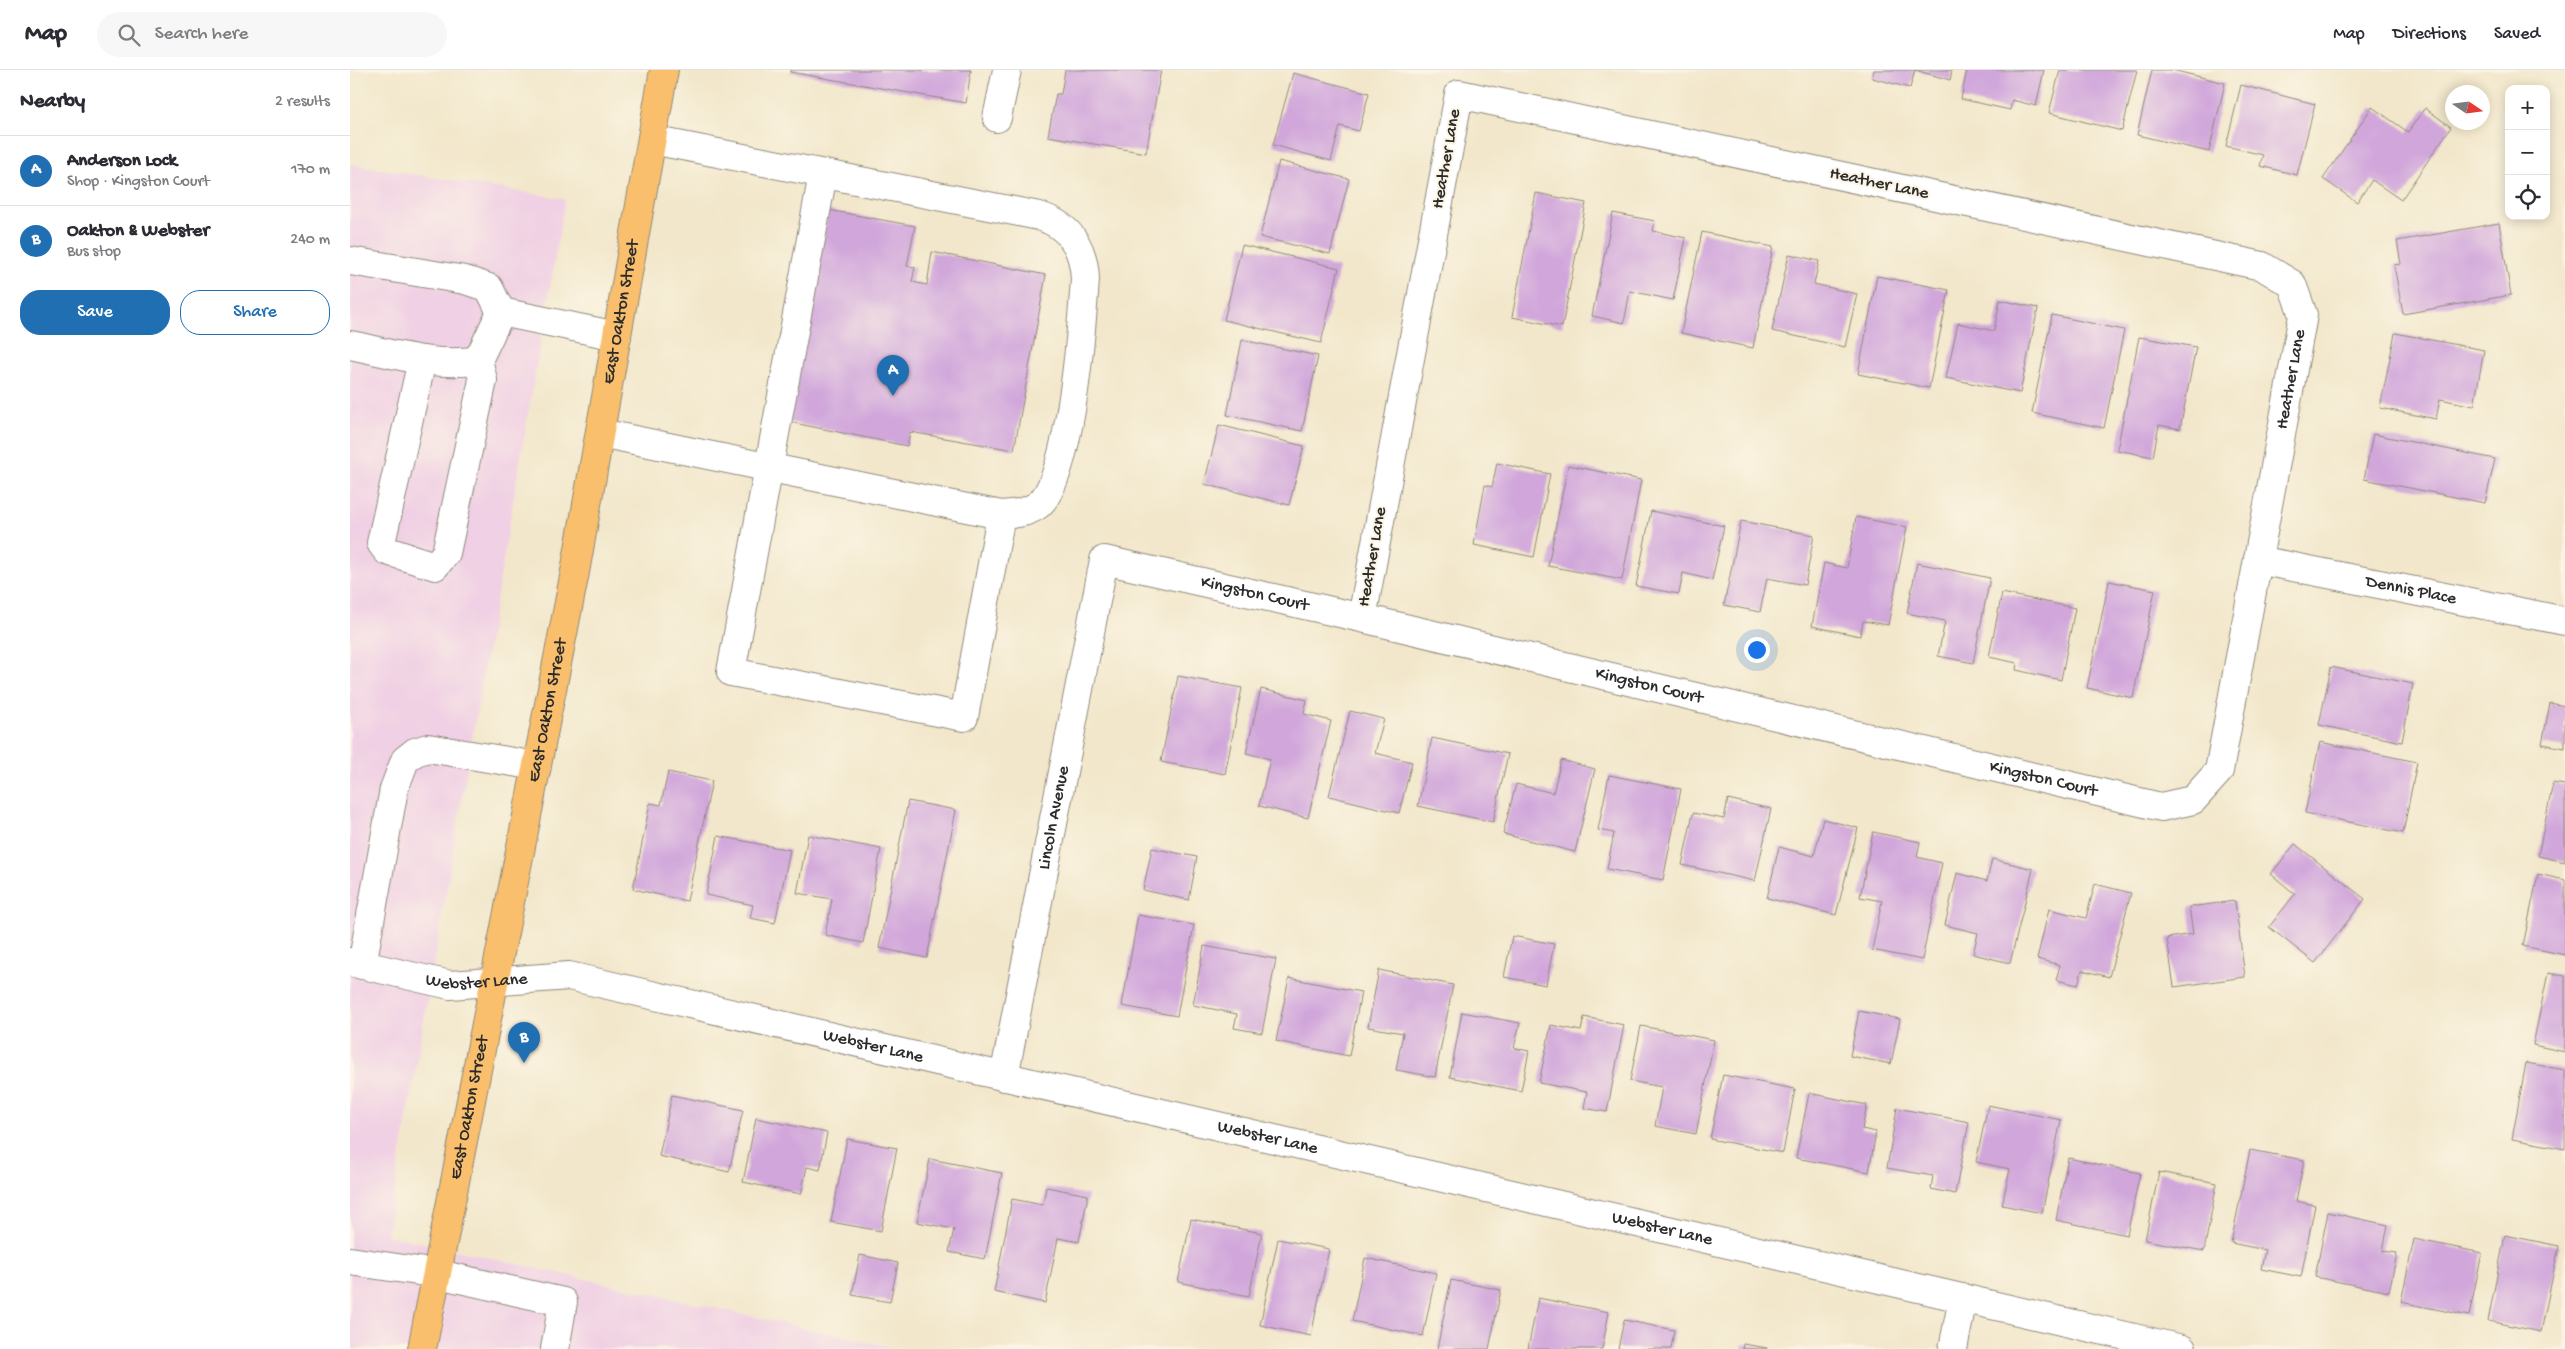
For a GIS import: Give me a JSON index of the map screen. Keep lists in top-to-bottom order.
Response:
{
  "streets": {
    "main road": ["East Oakton Street"],
    "street": [
      "Heather Lane",
      "Dennis Place",
      "Kingston Court",
      "Lincoln Avenue",
      "Webster Lane"
    ]
  },
  "crossings": [
    ["Heather Lane", "Dennis Place"],
    ["Heather Lane", "Kingston Court"],
    ["East Oakton Street", "Webster Lane"],
    ["Kingston Court", "Lincoln Avenue"],
    ["Lincoln Avenue", "Webster Lane"]
  ],
  "north": "right",
  "page": {
    "header": "Map",
    "search": "Search here",
    "nav": ["Map", "Directions", "Saved"],
    "heading": ["Nearby", "2 results"],
    "map_buttons": ["+", "−"],
    "list": [
      {
        "mark": "A",
        "name": "Anderson Lock",
        "note": "Shop · Kingston Court",
        "value": "170 m"
      },
      {
        "mark": "B",
        "name": "Oakton & Webster",
        "note": "Bus stop",
        "value": "240 m"
      }
    ],
    "buttons": ["Save", "Share"],
    "pins": ["A", "B"]
  }
}
